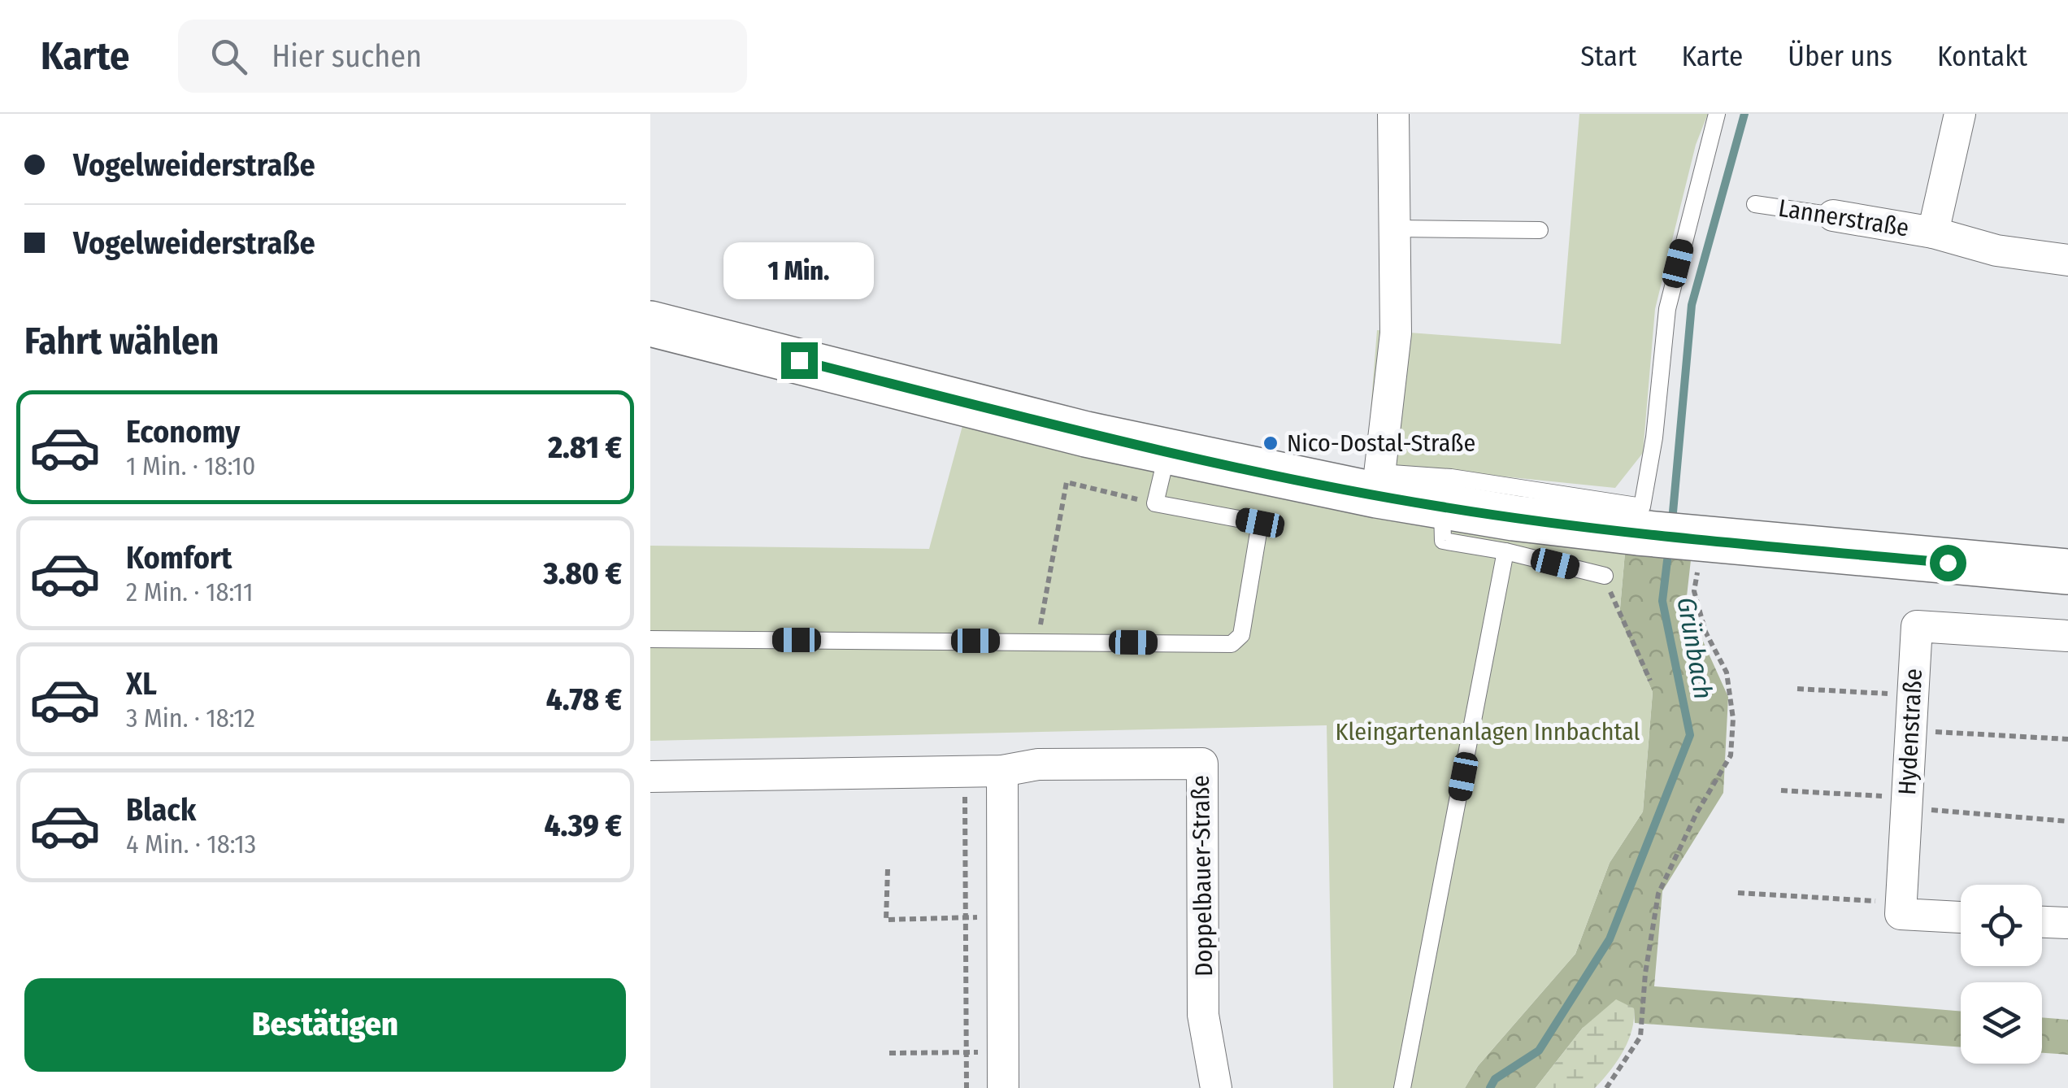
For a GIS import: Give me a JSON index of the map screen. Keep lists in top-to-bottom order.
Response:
{
  "streets": {
    "street": ["Lannerstraße", "Hydenstraße", "Doppelbauer-Straße"]
  },
  "water": ["Grünbach"],
  "parks": ["Kleingartenanlagen Innbachtal"],
  "places": ["Nico-Dostal-Straße"],
  "page": {
    "header": "Karte",
    "search": "Hier suchen",
    "nav": [
      "Start",
      "Karte",
      "Über uns",
      "Kontakt"
    ],
    "banner": ["Vogelweiderstraße", "Vogelweiderstraße"],
    "bubble": "1 Min.",
    "heading": "Fahrt wählen",
    "list": [
      {
        "name": "Economy",
        "note": "1 Min. · 18:10",
        "value": "2.81 €"
      },
      {
        "name": "Komfort",
        "note": "2 Min. · 18:11",
        "value": "3.80 €"
      },
      {
        "name": "XL",
        "note": "3 Min. · 18:12",
        "value": "4.78 €"
      },
      {
        "name": "Black",
        "note": "4 Min. · 18:13",
        "value": "4.39 €"
      }
    ],
    "buttons": "Bestätigen"
  }
}
